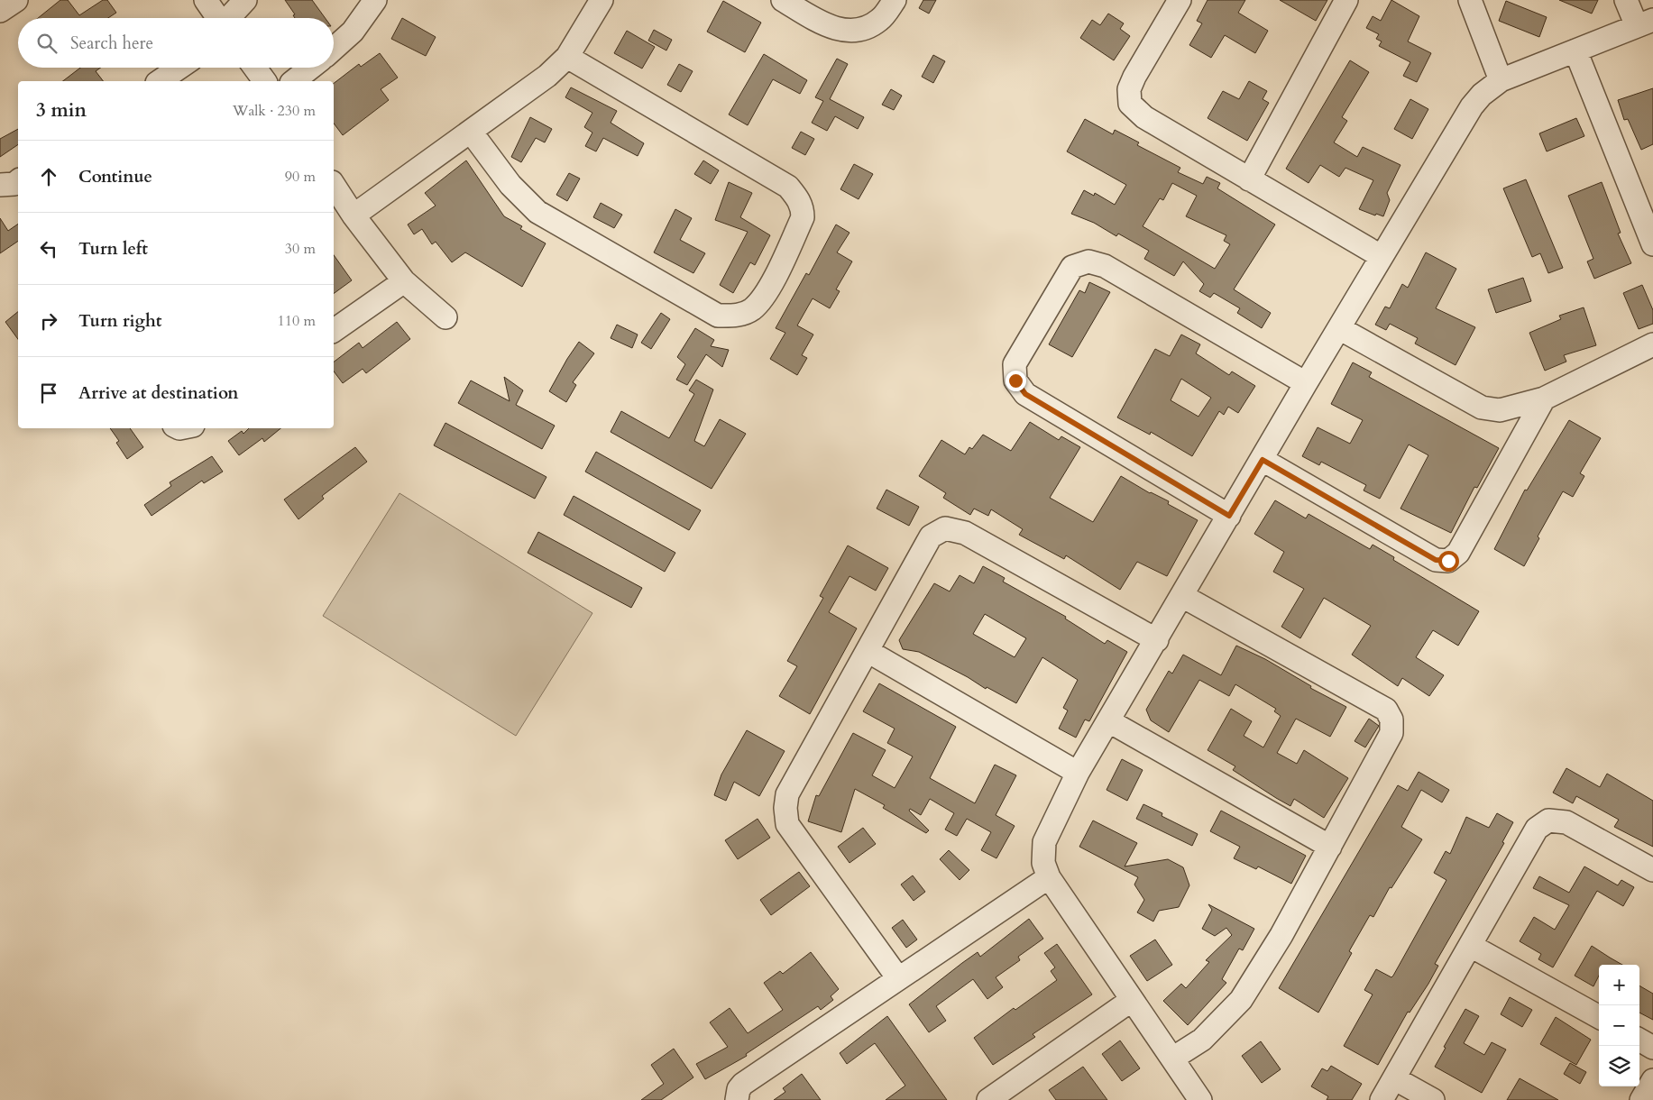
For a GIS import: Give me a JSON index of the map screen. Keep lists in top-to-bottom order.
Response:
{
  "page": {
    "search": "Search here",
    "heading": ["3 min", "Walk · 230 m"],
    "list": [
      ["Continue", "90 m"],
      ["Turn left", "30 m"],
      ["Turn right", "110 m"],
      "Arrive at destination"
    ],
    "map_buttons": ["+", "−"]
  }
}
